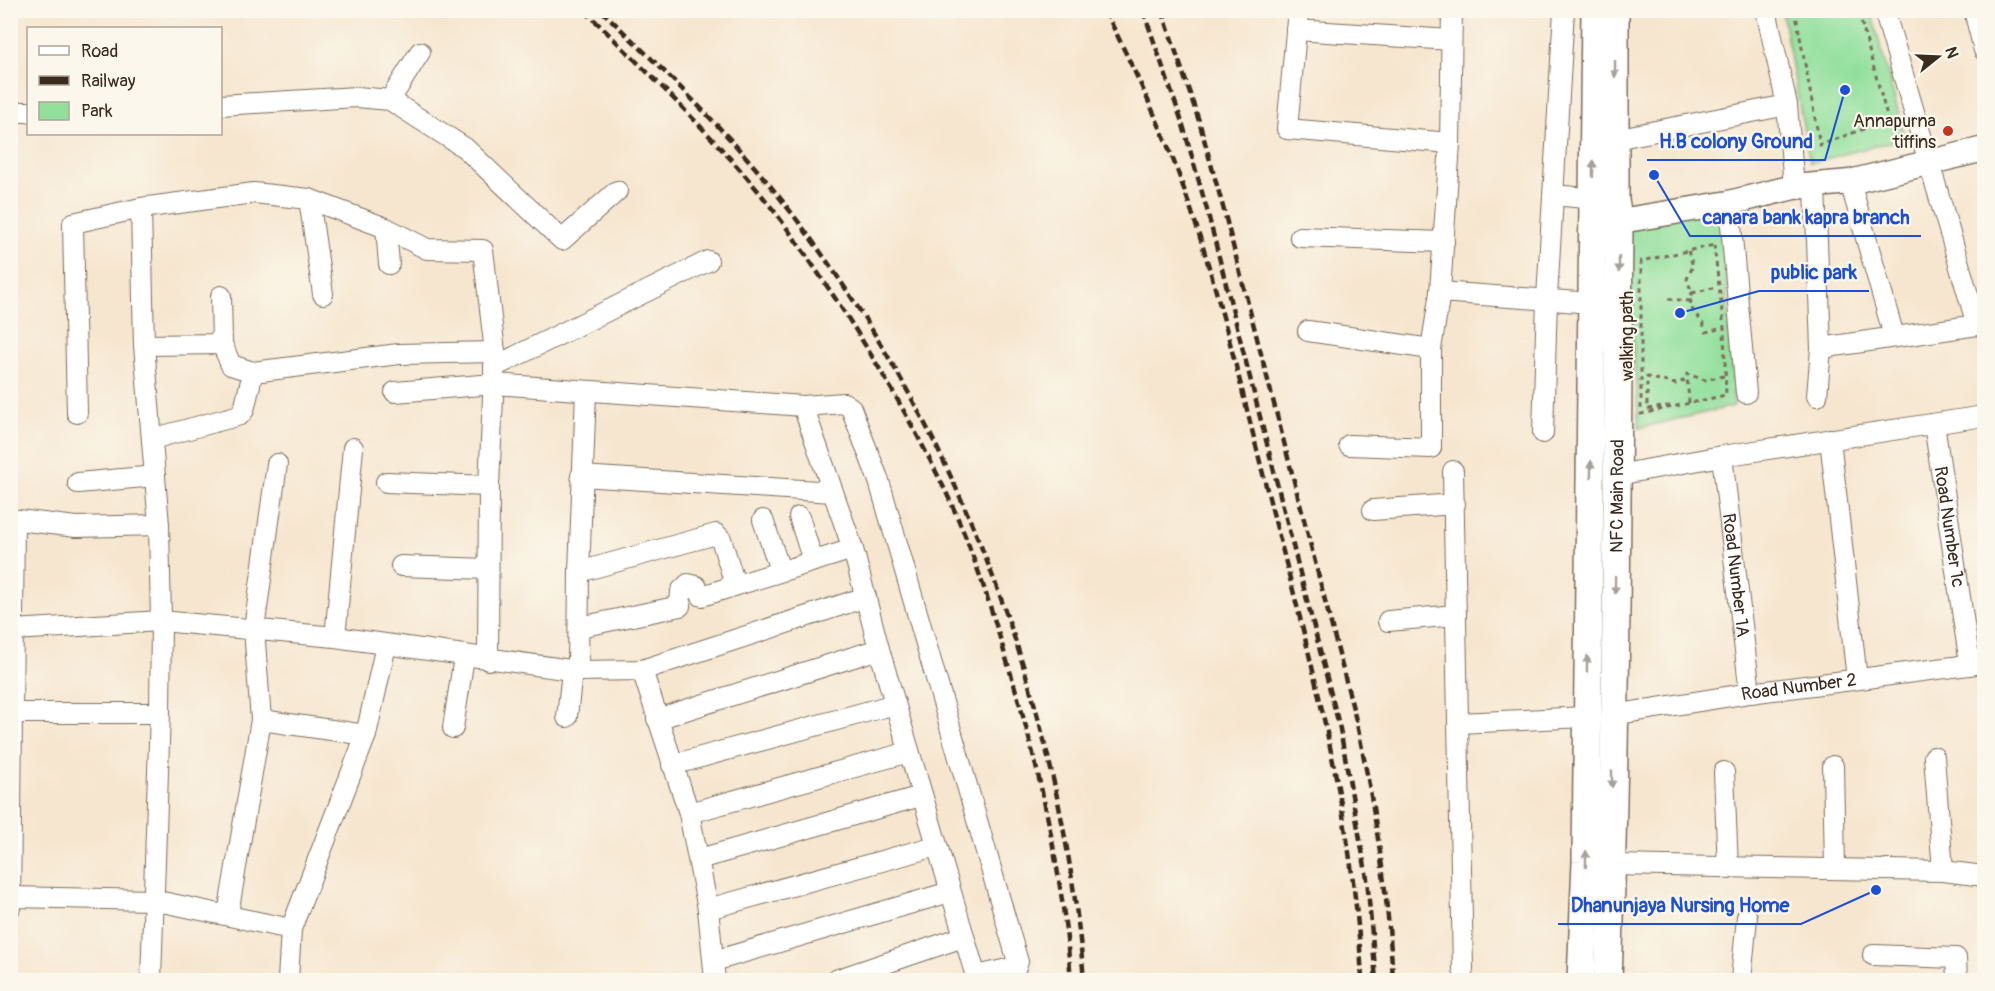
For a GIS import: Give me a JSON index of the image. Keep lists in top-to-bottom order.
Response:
{
  "streets": {
    "main road": ["NFC Main Road"],
    "street": ["Road Number 1c", "Road Number 1A", "Road Number 2"],
    "path": ["walking path"]
  },
  "crossings": [
    ["NFC Main Road", "Road Number 2"],
    ["Road Number 1c", "Road Number 2"],
    ["Road Number 1A", "Road Number 2"]
  ],
  "places": [
    "H.B colony Ground",
    "Annapurna tiffins",
    "canara bank kapra branch",
    "public park",
    "Dhanunjaya Nursing Home"
  ],
  "legend": ["Road", "Railway", "Park"],
  "north": "right"
}
